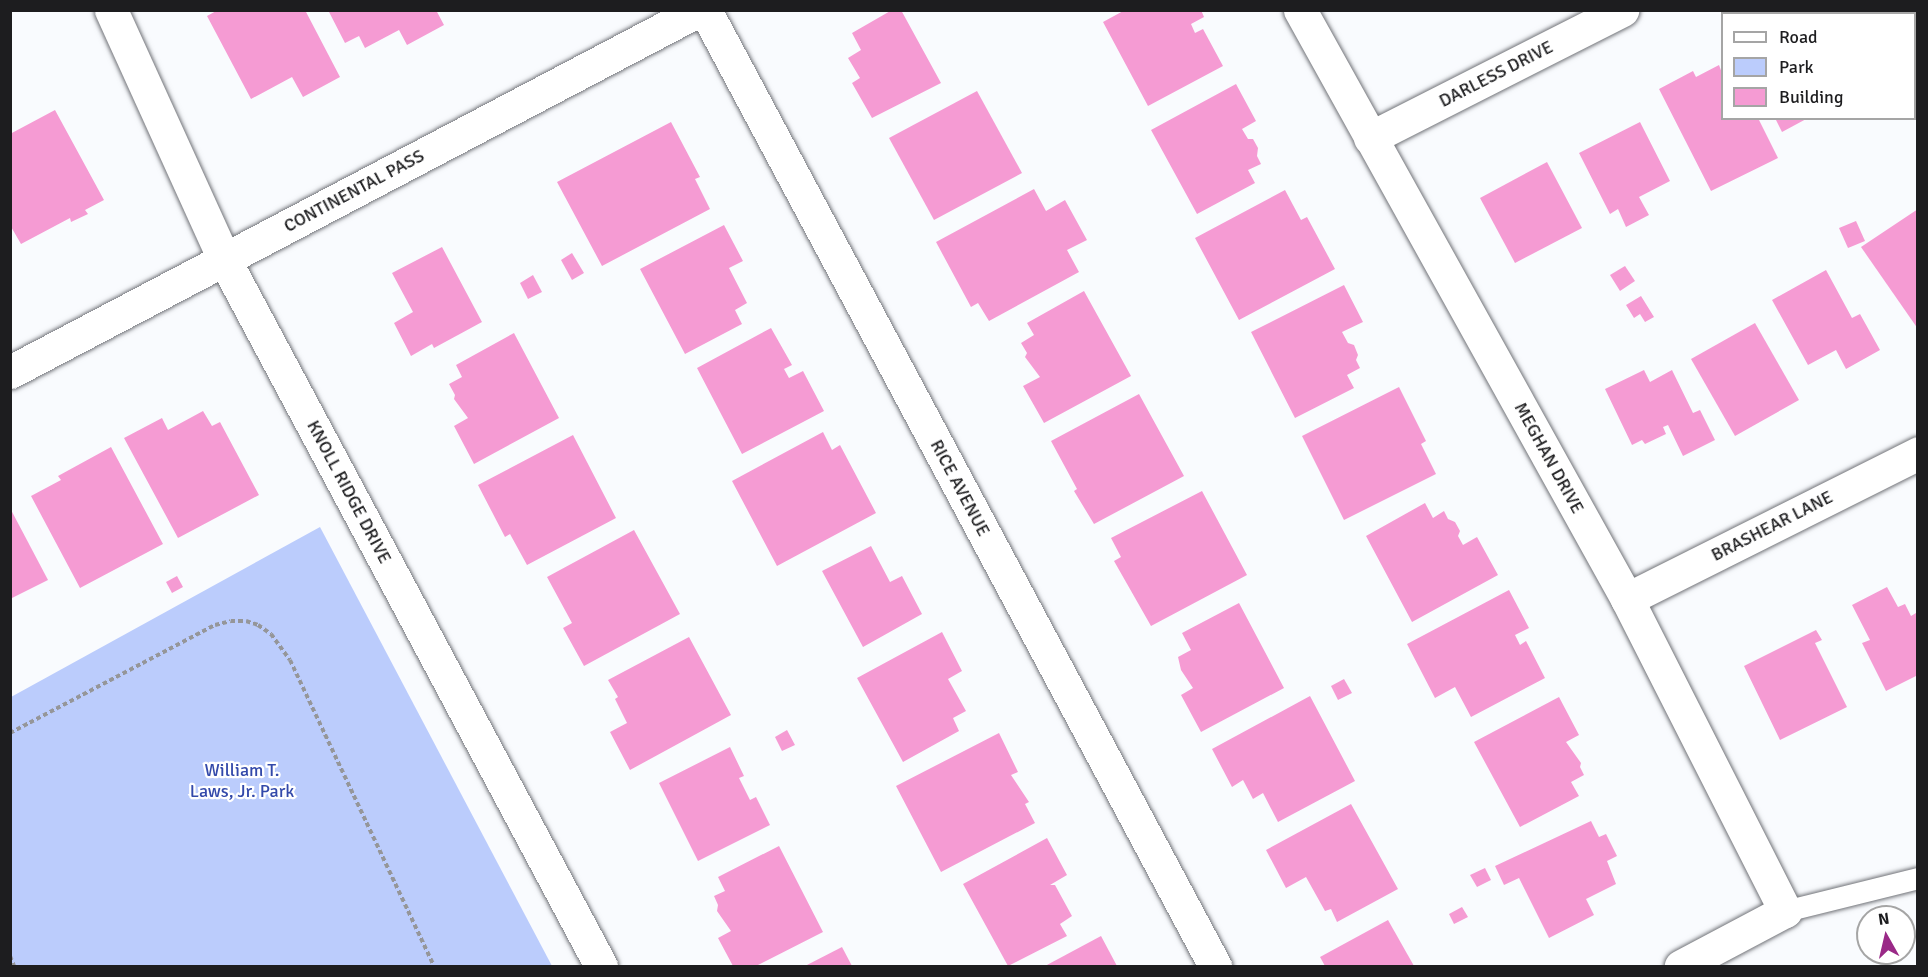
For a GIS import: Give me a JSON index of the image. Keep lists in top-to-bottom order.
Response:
{
  "streets": {
    "street": [
      "DARLESS DRIVE",
      "CONTINENTAL PASS",
      "MEGHAN DRIVE",
      "RICE AVENUE",
      "KNOLL RIDGE DRIVE",
      "BRASHEAR LANE"
    ]
  },
  "crossings": [
    ["DARLESS DRIVE", "MEGHAN DRIVE"],
    ["CONTINENTAL PASS", "KNOLL RIDGE DRIVE"],
    ["MEGHAN DRIVE", "BRASHEAR LANE"]
  ],
  "parks": ["William T. Laws, Jr. Park"],
  "legend": ["Road", "Park", "Building"],
  "north": "top"
}
